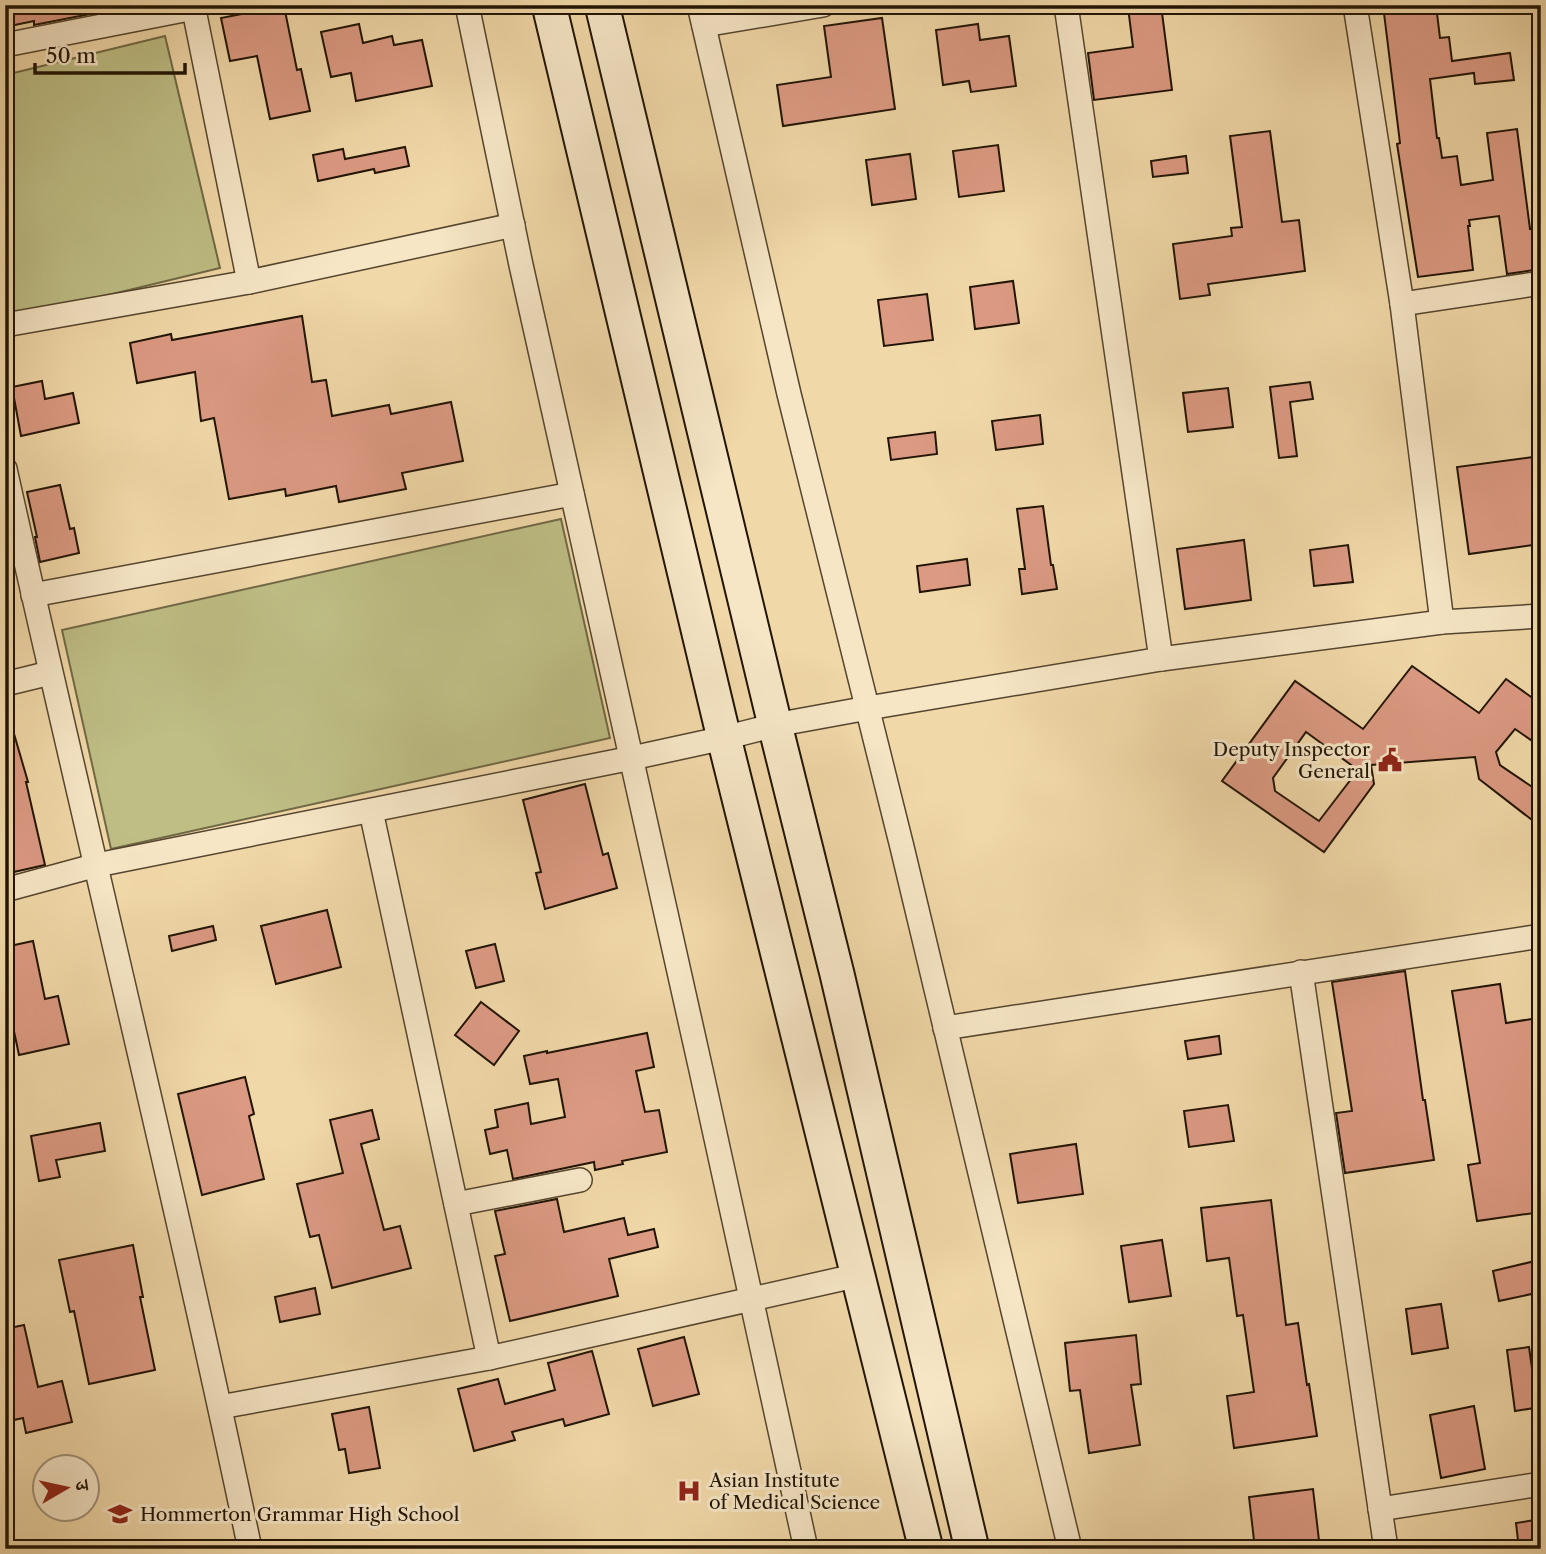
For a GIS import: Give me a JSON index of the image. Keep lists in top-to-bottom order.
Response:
{
  "places": {
    "public building": ["Deputy Inspector General"],
    "hospital": ["Asian Institute of Medical Science"],
    "school or university": ["Hommerton Grammar High School"]
  },
  "scale_bar": "50 m",
  "north": "right"
}
